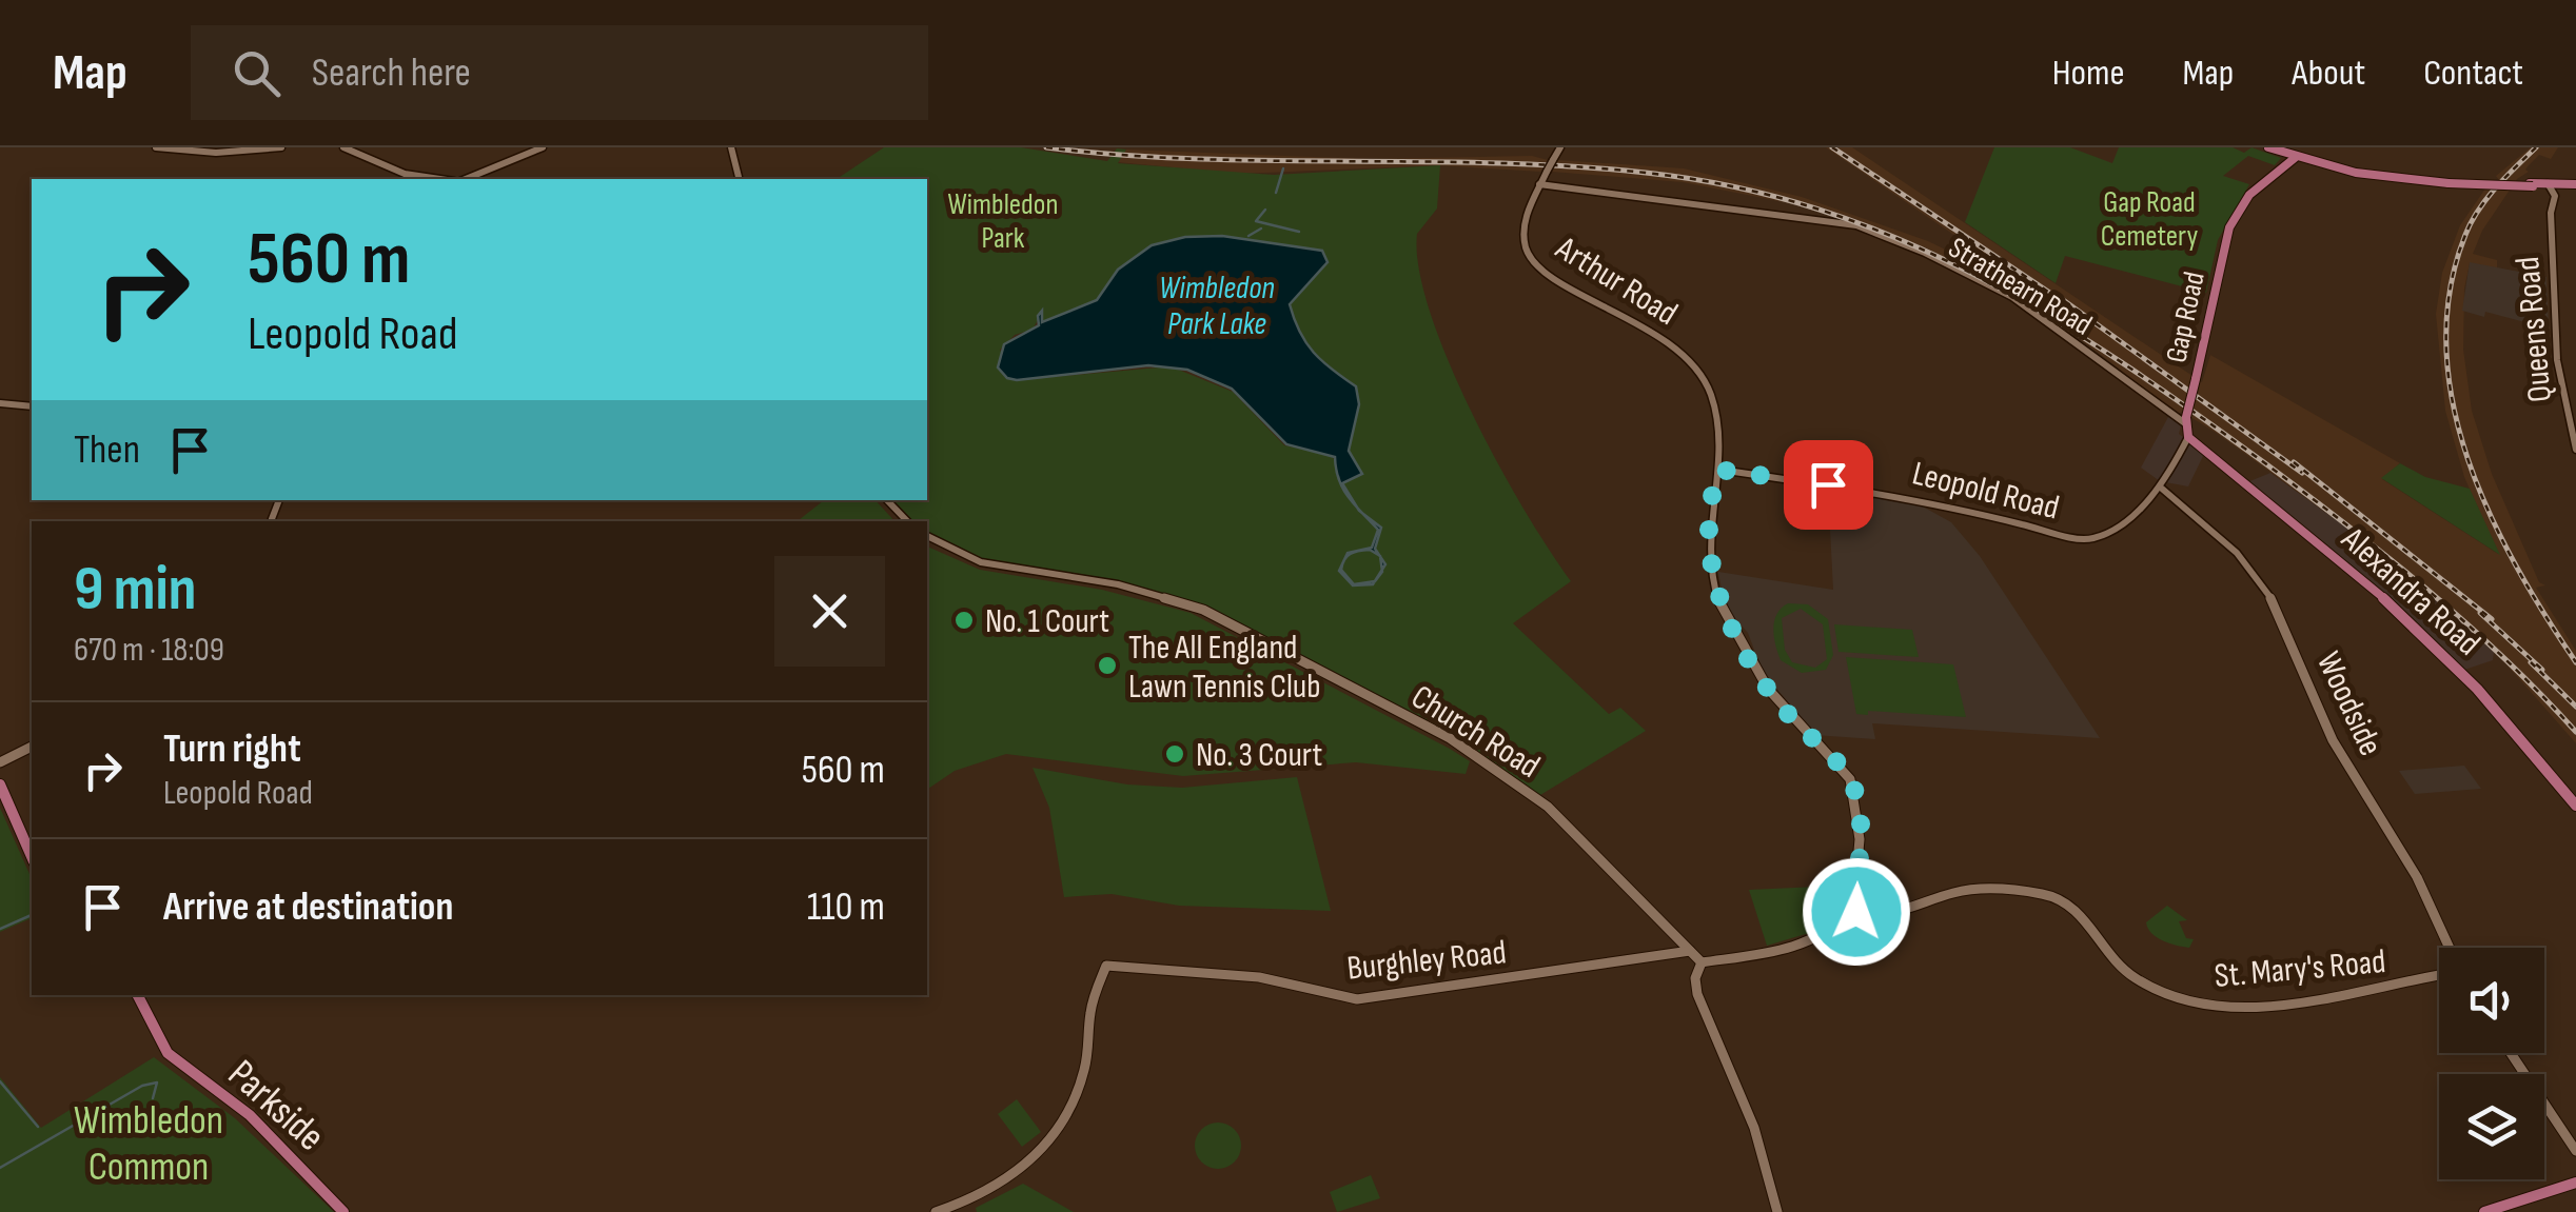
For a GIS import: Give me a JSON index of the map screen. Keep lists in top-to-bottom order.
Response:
{
  "streets": {
    "main road": ["Gap Road", "Alexandra Road", "Parkside"],
    "street": [
      "Arthur Road",
      "Strathearn Road",
      "Queens Road",
      "Leopold Road",
      "Woodside",
      "Church Road",
      "Burghley Road",
      "St. Mary's Road"
    ]
  },
  "crossings": [
    ["Arthur Road", "Strathearn Road"],
    ["Arthur Road", "Leopold Road"],
    ["Arthur Road", "St. Mary's Road"],
    ["Strathearn Road", "Gap Road"],
    ["Gap Road", "Leopold Road"],
    ["Gap Road", "Alexandra Road"],
    ["Leopold Road", "Alexandra Road"],
    ["Leopold Road", "Woodside"],
    ["Church Road", "Burghley Road"]
  ],
  "water": ["Wimbledon Park Lake"],
  "parks": ["Gap Road Cemetery", "Wimbledon Park", "Wimbledon Common"],
  "places": ["No. 1 Court", "The All England Lawn Tennis Club", "No. 3 Court"],
  "page": {
    "header": "Map",
    "search": "Search here",
    "nav": [
      "Home",
      "Map",
      "About",
      "Contact"
    ],
    "turn": ["560 m", "Leopold Road"],
    "then": "Then",
    "heading": ["9 min", "670 m · 18:09"],
    "list": [
      {
        "name": "Turn right",
        "note": "Leopold Road",
        "value": "560 m"
      },
      {
        "name": "Arrive at destination",
        "value": "110 m"
      }
    ]
  }
}
